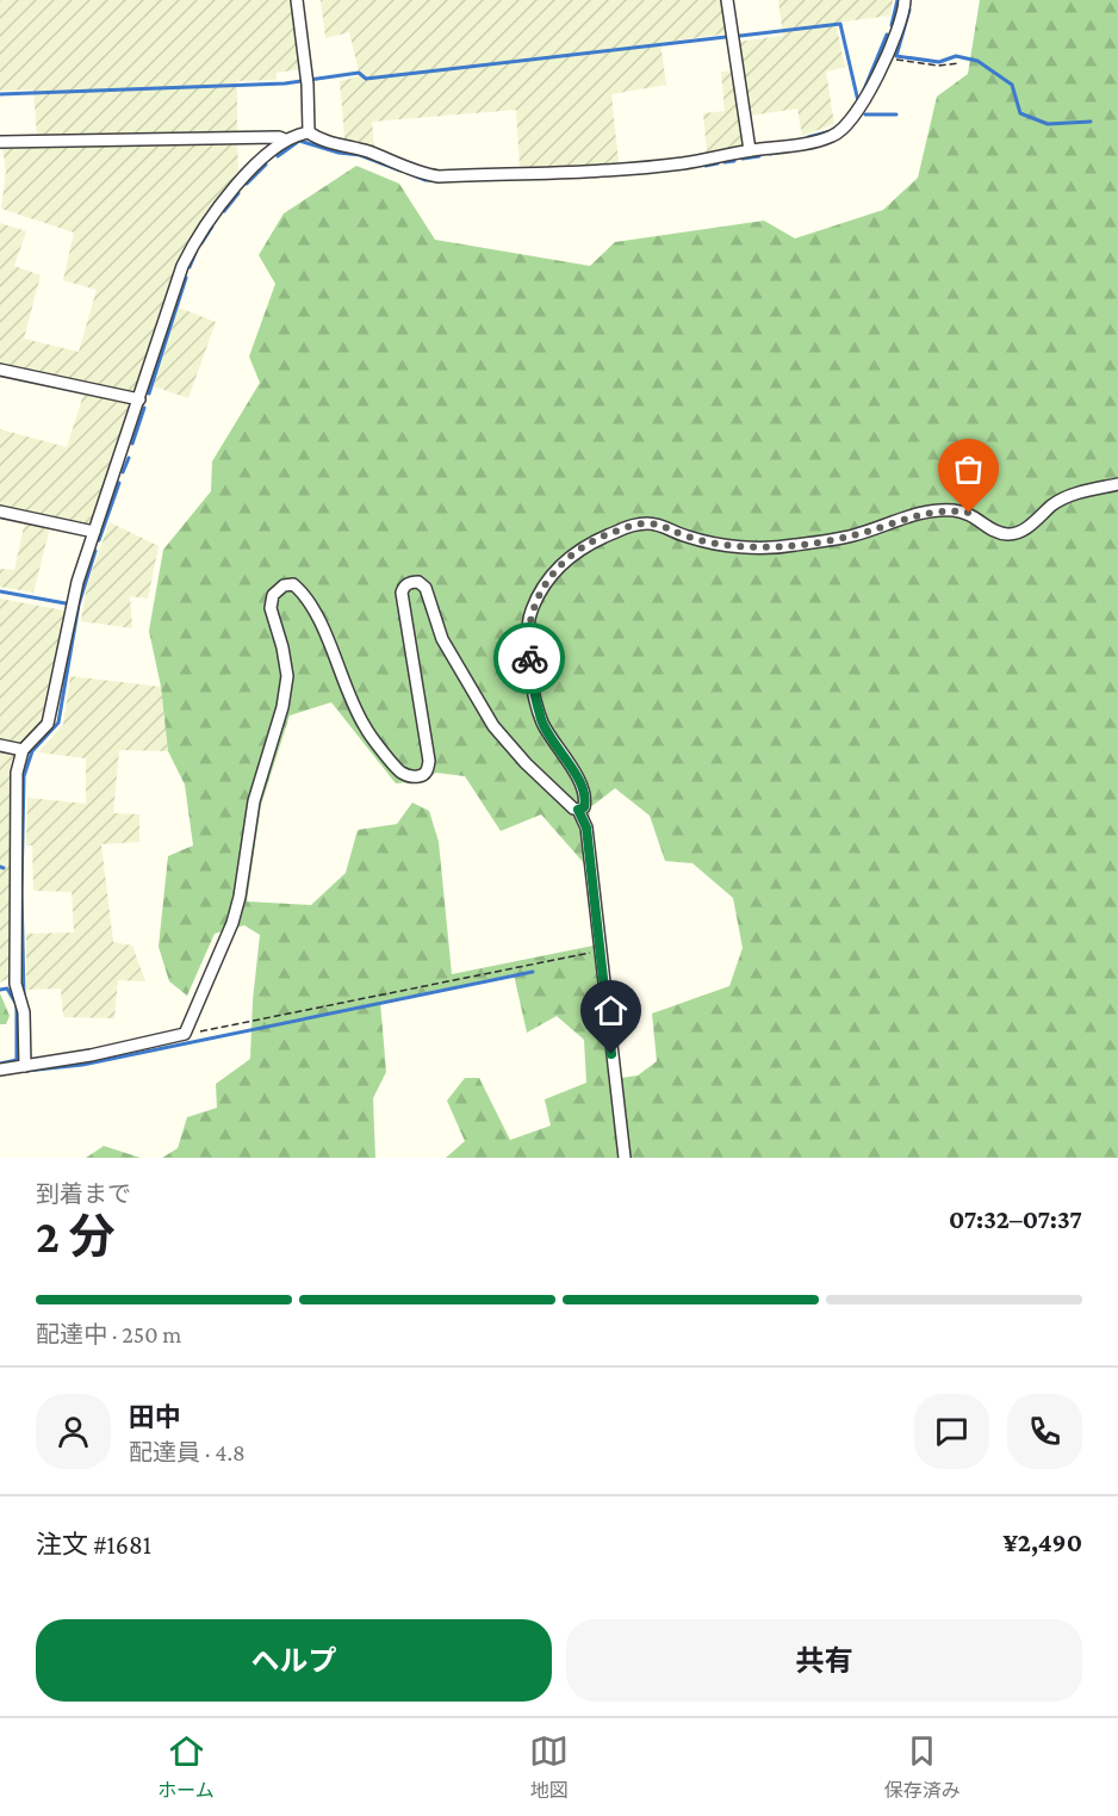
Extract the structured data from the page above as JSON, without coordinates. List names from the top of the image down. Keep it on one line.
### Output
{"page":{"heading":["2 分","到着まで","07:32–07:37"],"panel":["田中","配達員 · 4.8","注文 #1681","¥2,490"],"bar":"配達中 · 250 m","buttons":["ヘルプ","共有"],"tabs":["ホーム","地図","保存済み"]}}
